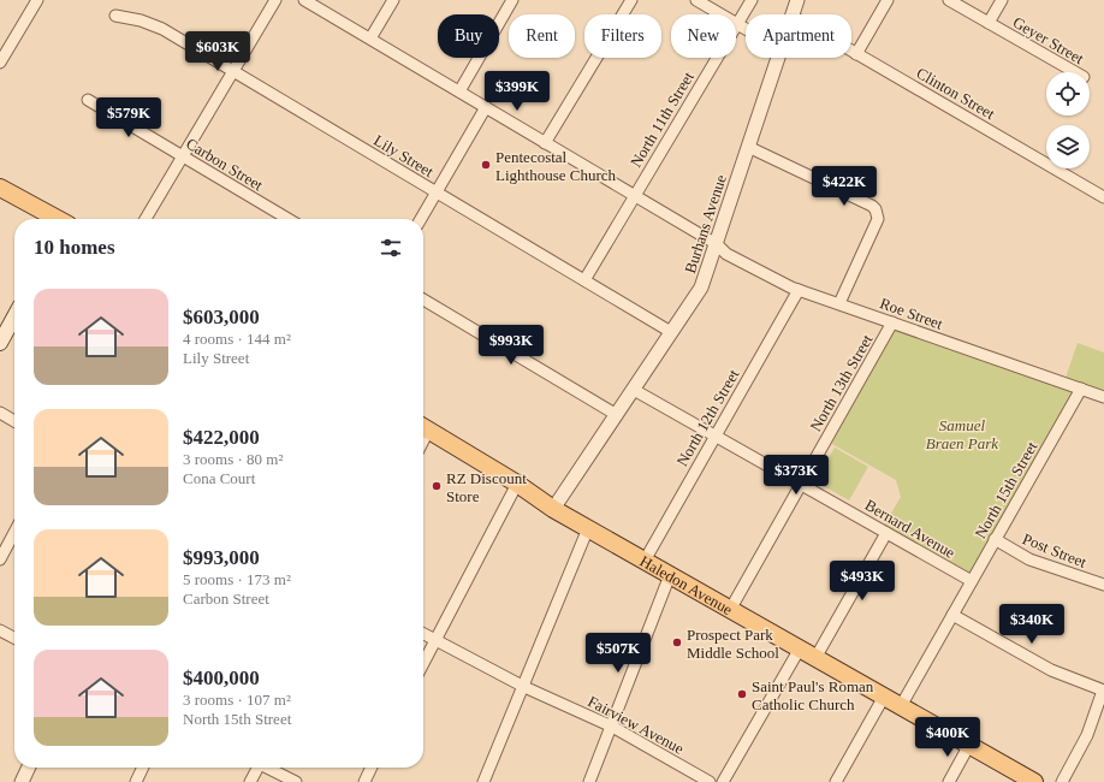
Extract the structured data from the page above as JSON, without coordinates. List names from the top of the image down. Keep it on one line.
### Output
{"streets":{"main road":["Haledon Avenue"],"street":["Geyer Street","Clinton Street","North 11th Street","Lily Street","Carbon Street","Burhans Avenue","Roe Street","North 13th Street","North 12th Street","North 15th Street","Bernard Avenue","Post Street","Fairview Avenue"]},"crossings":[["North 11th Street","Lily Street"],["North 11th Street","Roe Street"],["Lily Street","Burhans Avenue"],["Burhans Avenue","Roe Street"],["Burhans Avenue","Bernard Avenue"],["Burhans Avenue","Haledon Avenue"],["Roe Street","North 13th Street"],["Roe Street","North 12th Street"],["Roe Street","North 15th Street"],["North 13th Street","Bernard Avenue"],["North 13th Street","Haledon Avenue"],["North 12th Street","Bernard Avenue"],["North 12th Street","Haledon Avenue"],["North 15th Street","Bernard Avenue"],["North 15th Street","Post Street"],["North 15th Street","Haledon Avenue"]],"parks":["Samuel Braen Park"],"places":["Pentecostal Lighthouse Church","RZ Discount Store","Prospect Park Middle School","Saint Paul's Roman Catholic Church"],"page":{"chip":["Buy","Rent","Filters","New","Apartment"],"price":["$603K","$399K","$579K","$422K","$993K","$373K","$493K","$340K","$507K","$400K"],"heading":"10 homes","list":[{"name":"$603,000","note":"4 rooms · 144 m² · Lily Street"},{"name":"$422,000","note":"3 rooms · 80 m² · Cona Court"},{"name":"$993,000","note":"5 rooms · 173 m² · Carbon Street"},{"name":"$400,000","note":"3 rooms · 107 m² · North 15th Street"}]}}
